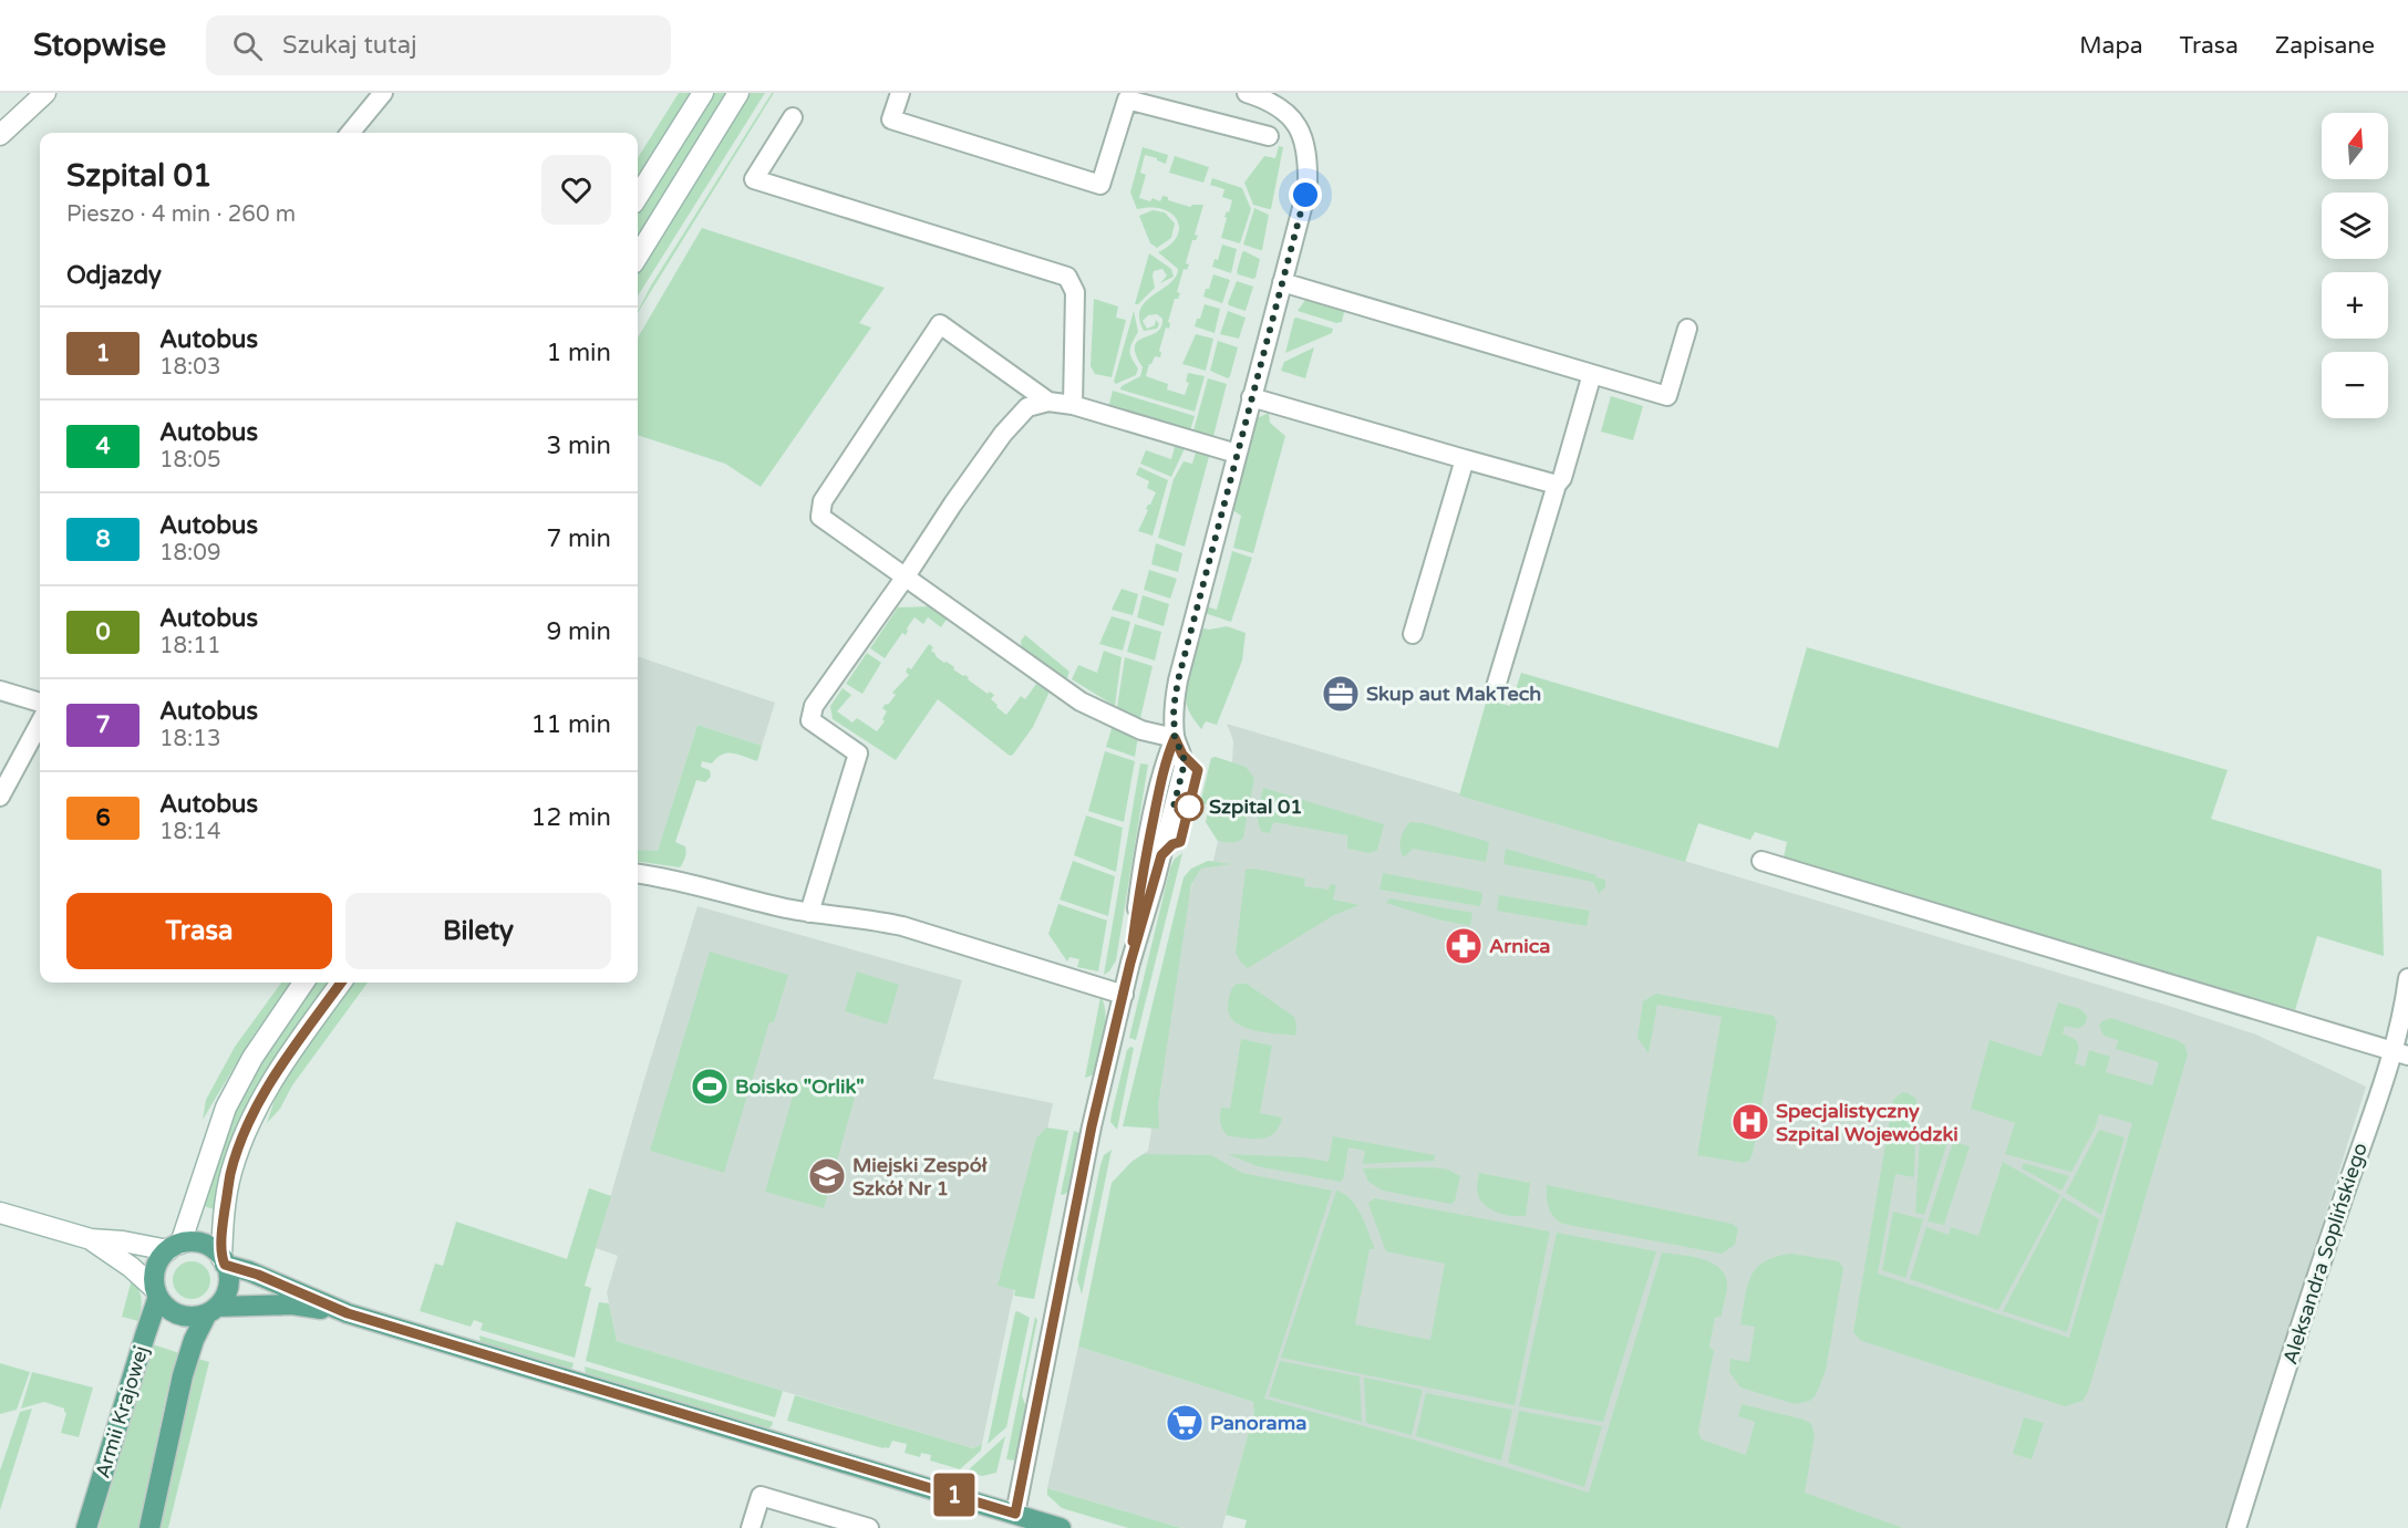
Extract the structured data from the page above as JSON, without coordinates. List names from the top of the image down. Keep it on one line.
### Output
{"streets":{"main road":["Armii Krajowej"],"street":["Aleksandra Soplińskiego"]},"places":{"office":["Skup aut MakTech"],"other":["Szpital 01"],"pharmacy":["Arnica"],"sports":["Boisko \"Orlik\""],"hospital":["Specjalistyczny Szpital Wojewódzki"],"school or university":["Miejski Zespół Szkół Nr 1"],"supermarket":["Panorama"]},"lines":["bus line 1"],"north":"top","page":{"header":"Stopwise","search":"Szukaj tutaj","nav":["Mapa","Trasa","Zapisane"],"on_map":"1","map_buttons":["+","−"],"heading":[["Szpital 01","Pieszo · 4 min · 260 m"],"Odjazdy"],"list":[{"mark":"1","name":"Autobus","note":"18:03","value":"1 min"},{"mark":"4","name":"Autobus","note":"18:05","value":"3 min"},{"mark":"8","name":"Autobus","note":"18:09","value":"7 min"},{"mark":"0","name":"Autobus","note":"18:11","value":"9 min"},{"mark":"7","name":"Autobus","note":"18:13","value":"11 min"},{"mark":"6","name":"Autobus","note":"18:14","value":"12 min"}],"buttons":["Trasa","Bilety"]}}
